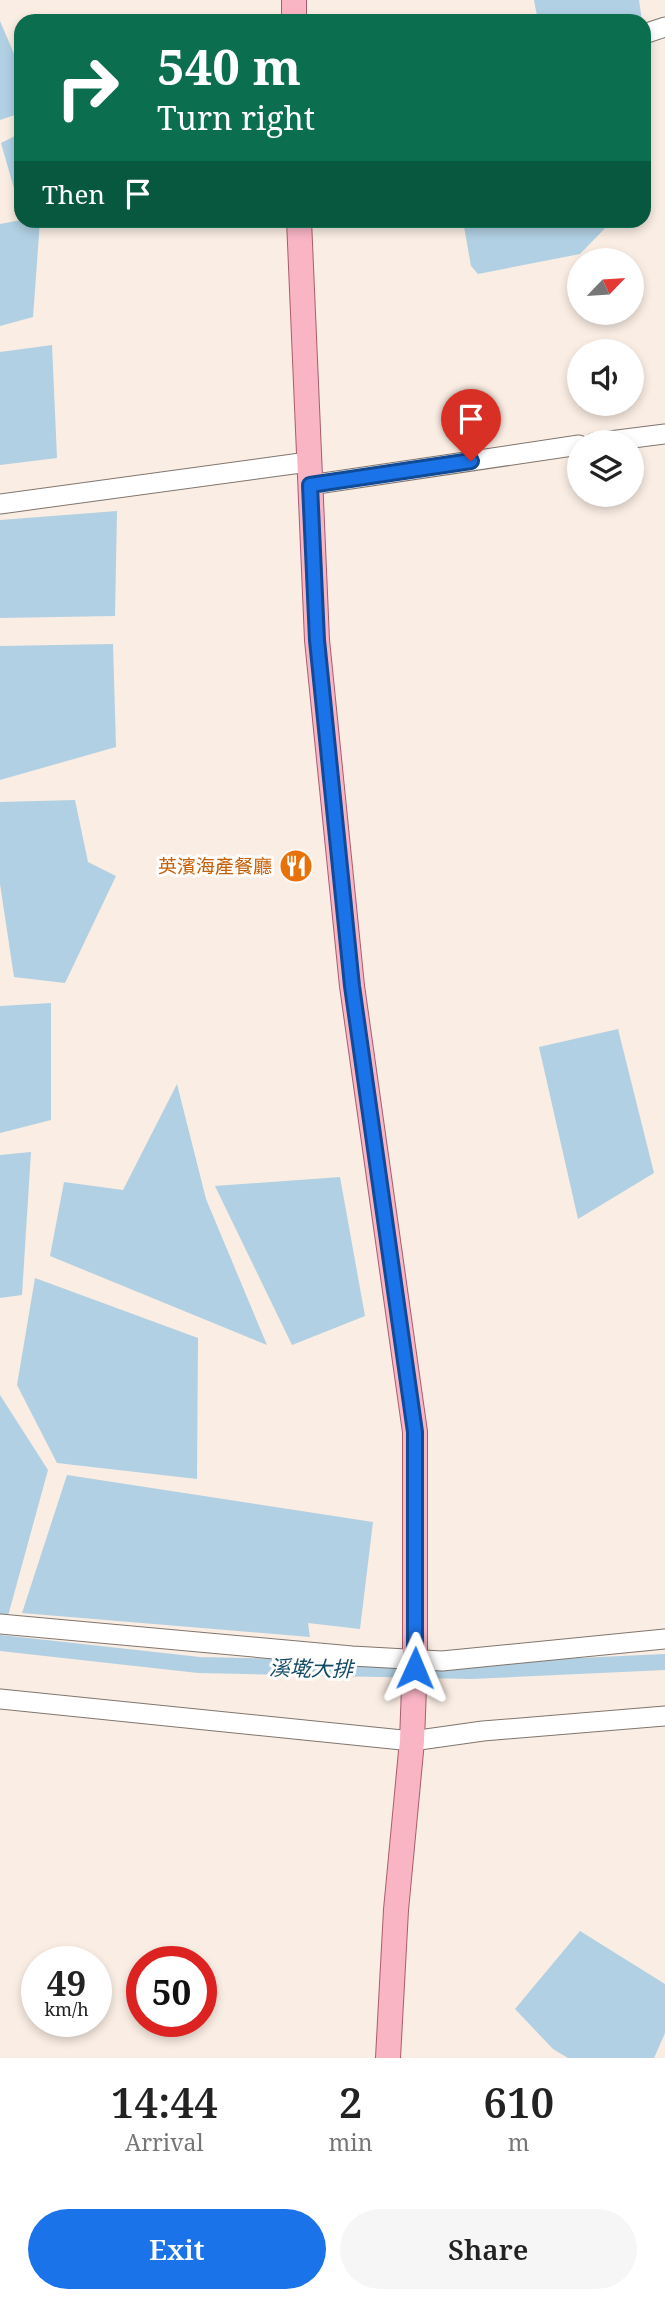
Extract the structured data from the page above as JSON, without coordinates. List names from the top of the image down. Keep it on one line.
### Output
{"water":["溪墘大排"],"places":{"restaurant":["英濱海產餐廳"]},"north":"top right","page":{"turn":["540 m","Turn right"],"then":"Then","speed":"49 km/h","limit":"50","eta":["14:44","Arrival","2","min","610","m"],"buttons":["Exit","Share"]}}
